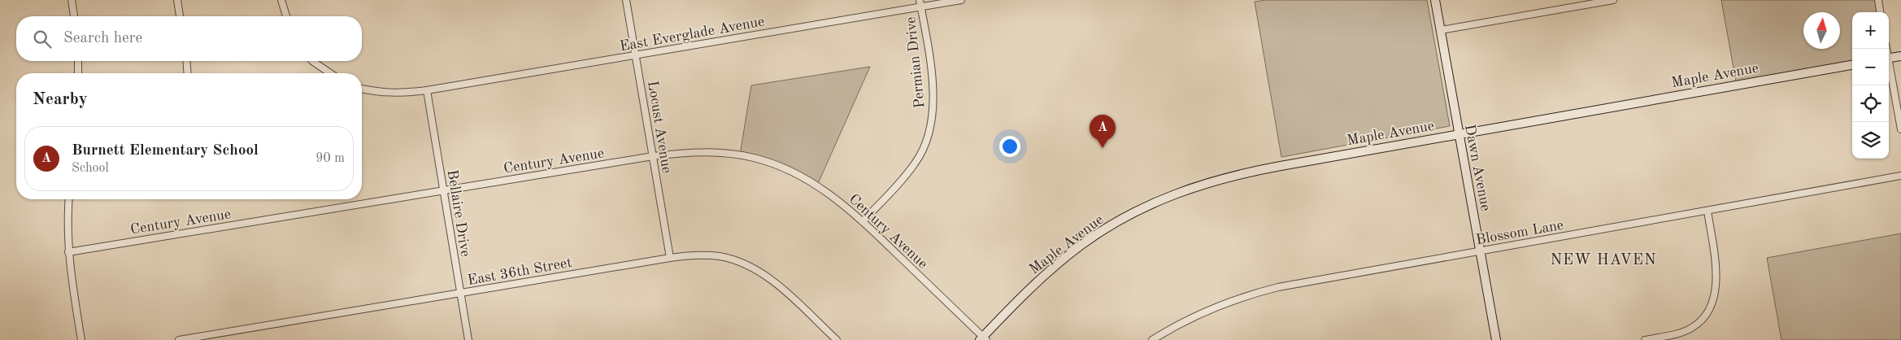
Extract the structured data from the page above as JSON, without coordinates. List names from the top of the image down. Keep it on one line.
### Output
{"streets":{"street":["East Everglade Avenue","Permian Drive","Maple Avenue","Locust Avenue","Century Avenue","Dawn Avenue","Bellaire Drive","Blossom Lane","East 36th Street"]},"crossings":[["East Everglade Avenue","Permian Drive"],["East Everglade Avenue","Locust Avenue"],["East Everglade Avenue","Bellaire Drive"],["Permian Drive","Century Avenue"],["Maple Avenue","Century Avenue"],["Maple Avenue","Dawn Avenue"],["Locust Avenue","Century Avenue"],["Locust Avenue","East 36th Street"],["Century Avenue","Bellaire Drive"],["Dawn Avenue","Blossom Lane"],["Bellaire Drive","East 36th Street"]],"districts":["NEW HAVEN"],"north":"top","page":{"map_buttons":["+","−"],"search":"Search here","heading":"Nearby","pins":"A","list":[{"mark":"A","name":"Burnett Elementary School","note":"School","value":"90 m"}]}}
